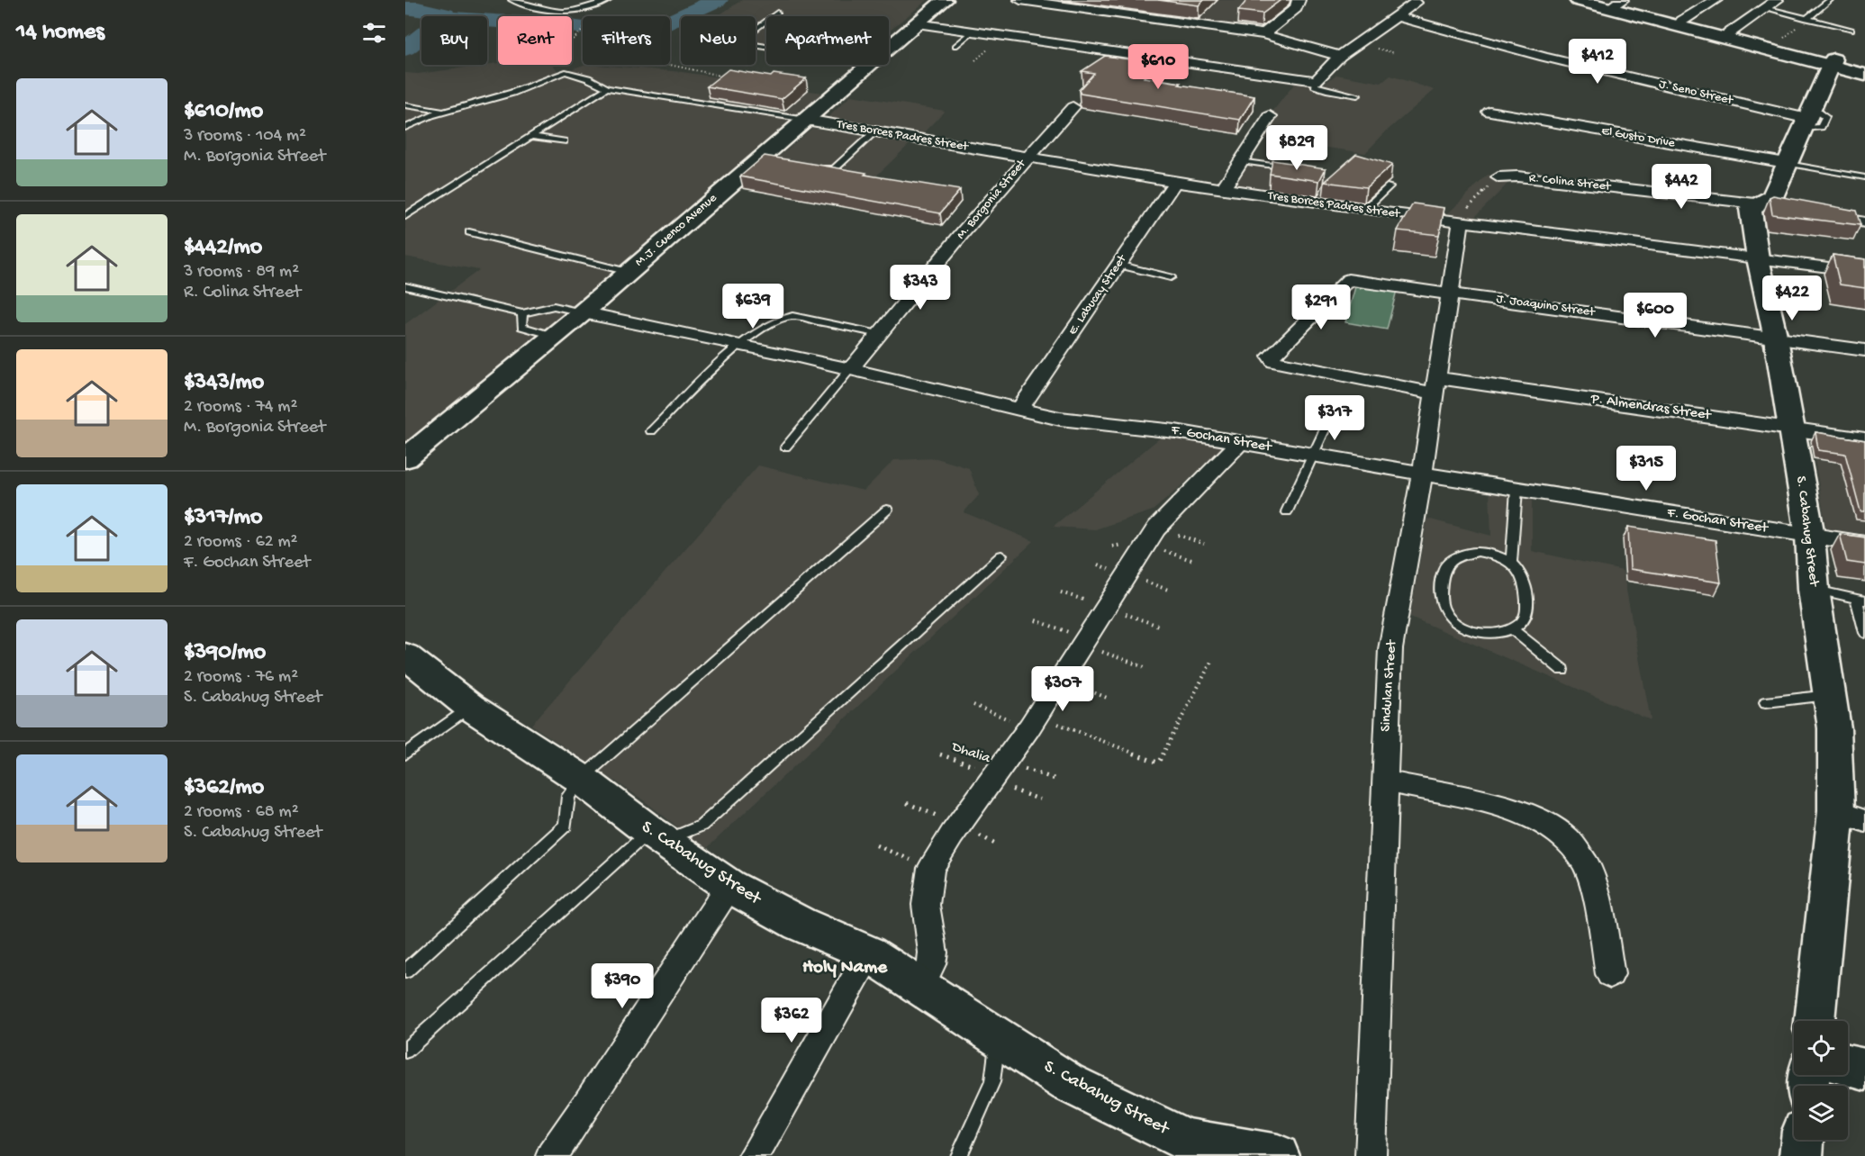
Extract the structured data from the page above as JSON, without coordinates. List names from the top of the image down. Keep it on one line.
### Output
{"streets":{"street":["J. Seno Street","Tres Borces Padres Street","El Gusto Drive","R. Colina Street","M. Borgonia Street","M.J. Cuenco Avenue","E. Labucay Street","J. Joaquino Street","P. Almendras Street","F. Gochan Street","S. Cabahug Street","Sindulan Street"],"path":["Dhalia"]},"crossings":[["J. Seno Street","S. Cabahug Street"],["Tres Borces Padres Street","M. Borgonia Street"],["Tres Borces Padres Street","M.J. Cuenco Avenue"],["Tres Borces Padres Street","E. Labucay Street"],["Tres Borces Padres Street","S. Cabahug Street"],["Tres Borces Padres Street","Sindulan Street"],["El Gusto Drive","S. Cabahug Street"],["R. Colina Street","S. Cabahug Street"],["M. Borgonia Street","F. Gochan Street"],["M.J. Cuenco Avenue","F. Gochan Street"],["E. Labucay Street","F. Gochan Street"],["J. Joaquino Street","P. Almendras Street"],["J. Joaquino Street","S. Cabahug Street"],["J. Joaquino Street","Sindulan Street"],["P. Almendras Street","S. Cabahug Street"],["P. Almendras Street","Sindulan Street"],["F. Gochan Street","S. Cabahug Street"],["F. Gochan Street","Sindulan Street"]],"districts":["Holy Name"],"page":{"heading":"14 homes","chip":["Buy","Rent","Filters","New","Apartment"],"price":["$412","$610","$829","$442","$343","$422","$639","$291","$600","$317","$315","$307","$390","$362"],"list":[{"name":"$610/mo","note":"3 rooms · 104 m² · M. Borgonia Street"},{"name":"$442/mo","note":"3 rooms · 89 m² · R. Colina Street"},{"name":"$343/mo","note":"2 rooms · 74 m² · M. Borgonia Street"},{"name":"$317/mo","note":"2 rooms · 62 m² · F. Gochan Street"},{"name":"$390/mo","note":"2 rooms · 76 m² · S. Cabahug Street"},{"name":"$362/mo","note":"2 rooms · 68 m² · S. Cabahug Street"}]}}
